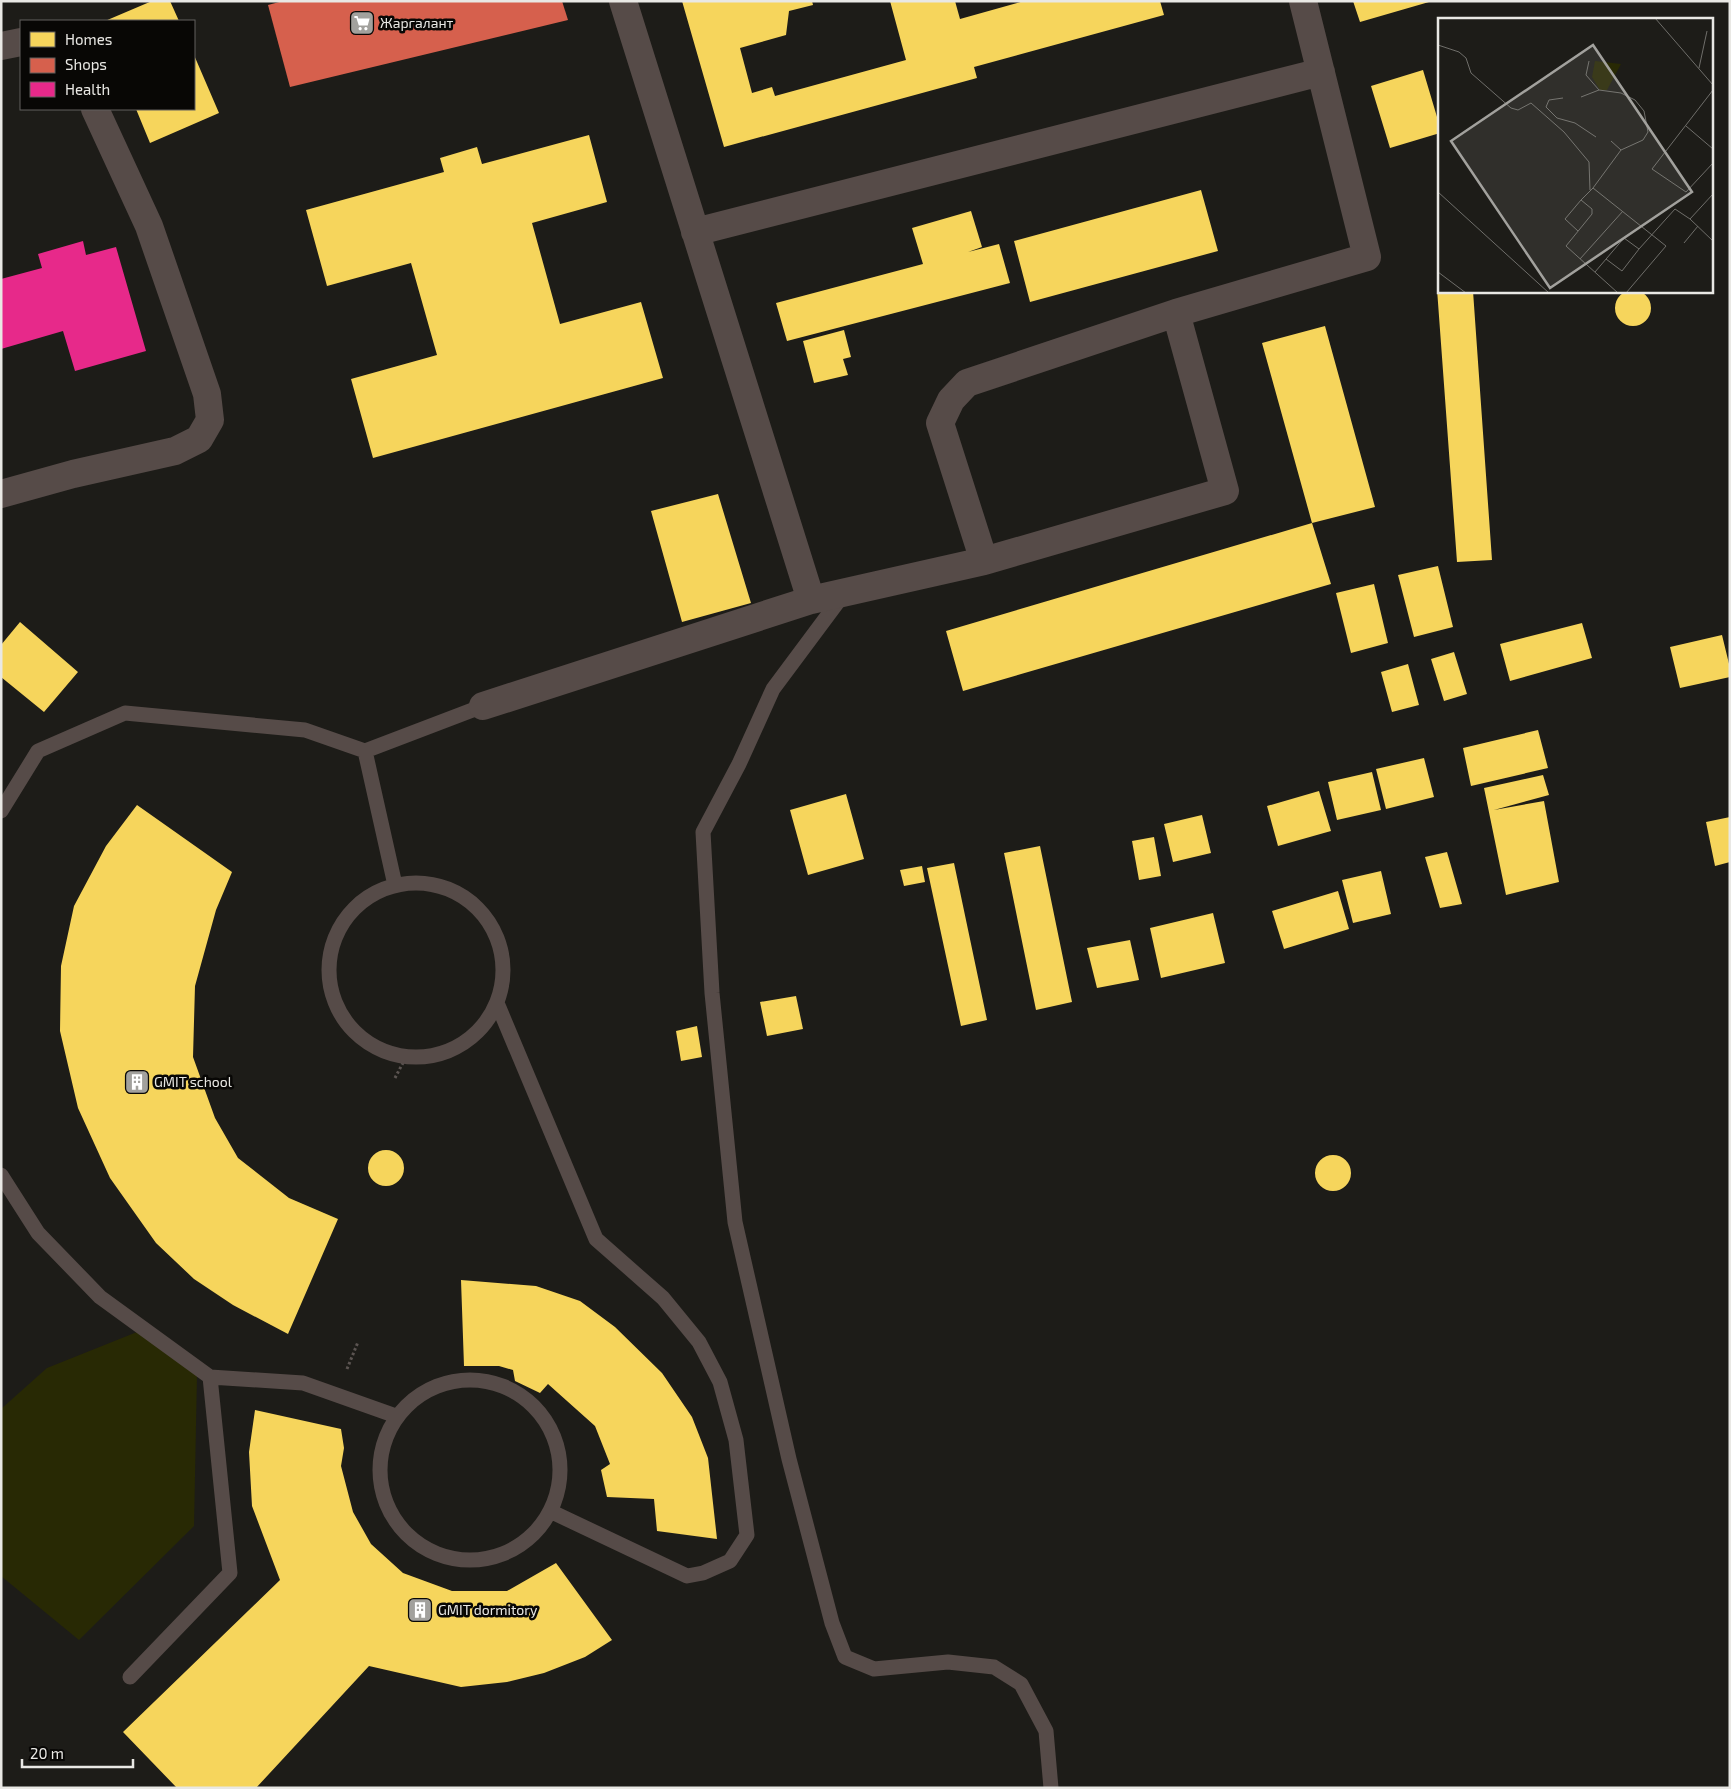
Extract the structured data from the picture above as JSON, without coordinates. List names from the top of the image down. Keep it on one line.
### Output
{"places":{"supermarket":["Жаргалант"],"building":["GMIT school","GMIT dormitory"]},"legend":["Homes","Shops","Health"],"scale_bar":"20 m"}
